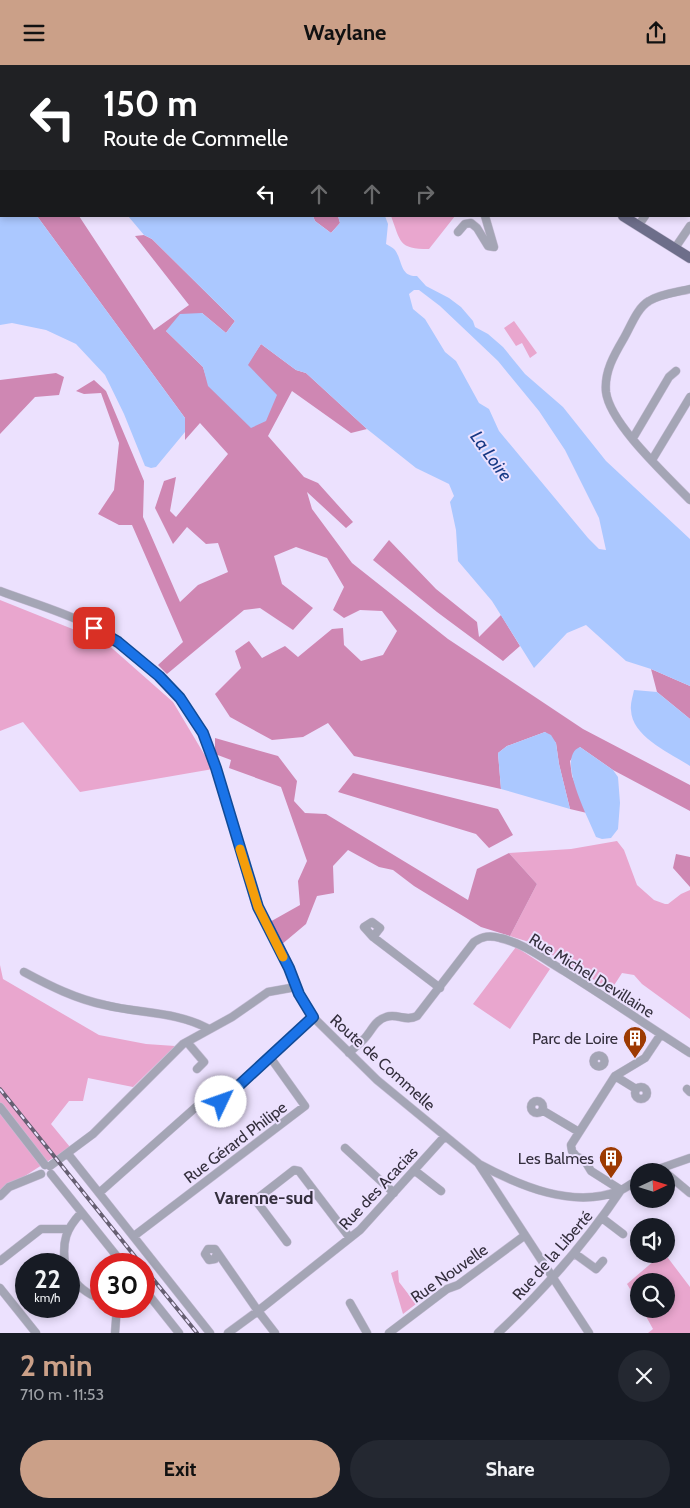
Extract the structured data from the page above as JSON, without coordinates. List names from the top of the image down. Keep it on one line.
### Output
{"streets":{"street":["Rue Michel Devillaine","Route de Commelle","Rue Gérard Philipe","Rue des Acacias","Rue de la Liberté","Rue Nouvelle"]},"crossings":[["Rue Michel Devillaine","Route de Commelle"],["Route de Commelle","Rue des Acacias"],["Route de Commelle","Rue de la Liberté"],["Route de Commelle","Rue Nouvelle"]],"districts":["Varenne-sud"],"water":["La Loire"],"places":{"building":["Parc de Loire","Les Balmes"]},"north":"right","page":{"header":"Waylane","turn":["150 m","Route de Commelle"],"speed":"22 km/h","limit":"30","heading":["2 min","710 m · 11:53"],"buttons":["Exit","Share"]}}
